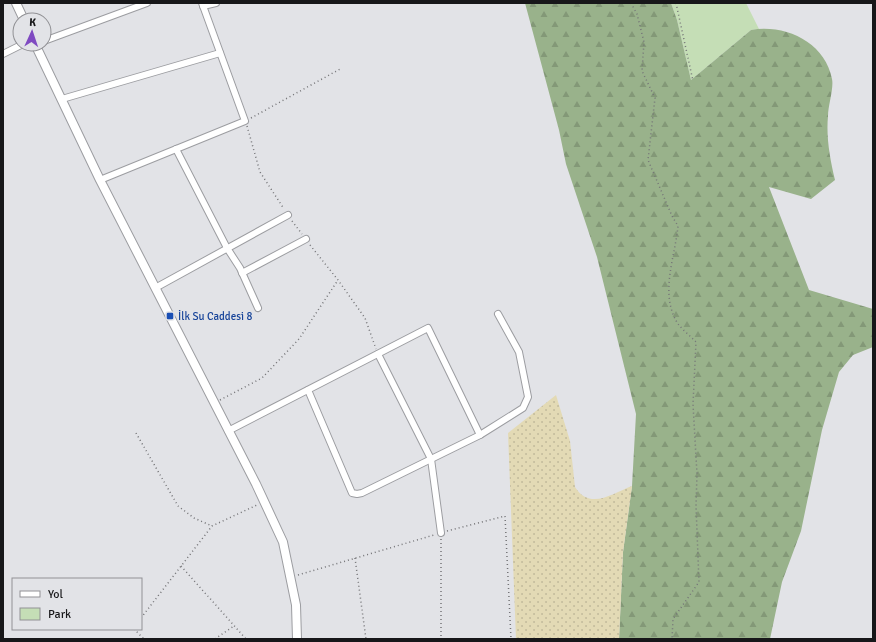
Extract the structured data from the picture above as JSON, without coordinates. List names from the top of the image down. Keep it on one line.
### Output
{"places":{"transit":["İlk Su Caddesi 8"]},"legend":["Yol","Park"],"north":"top"}
